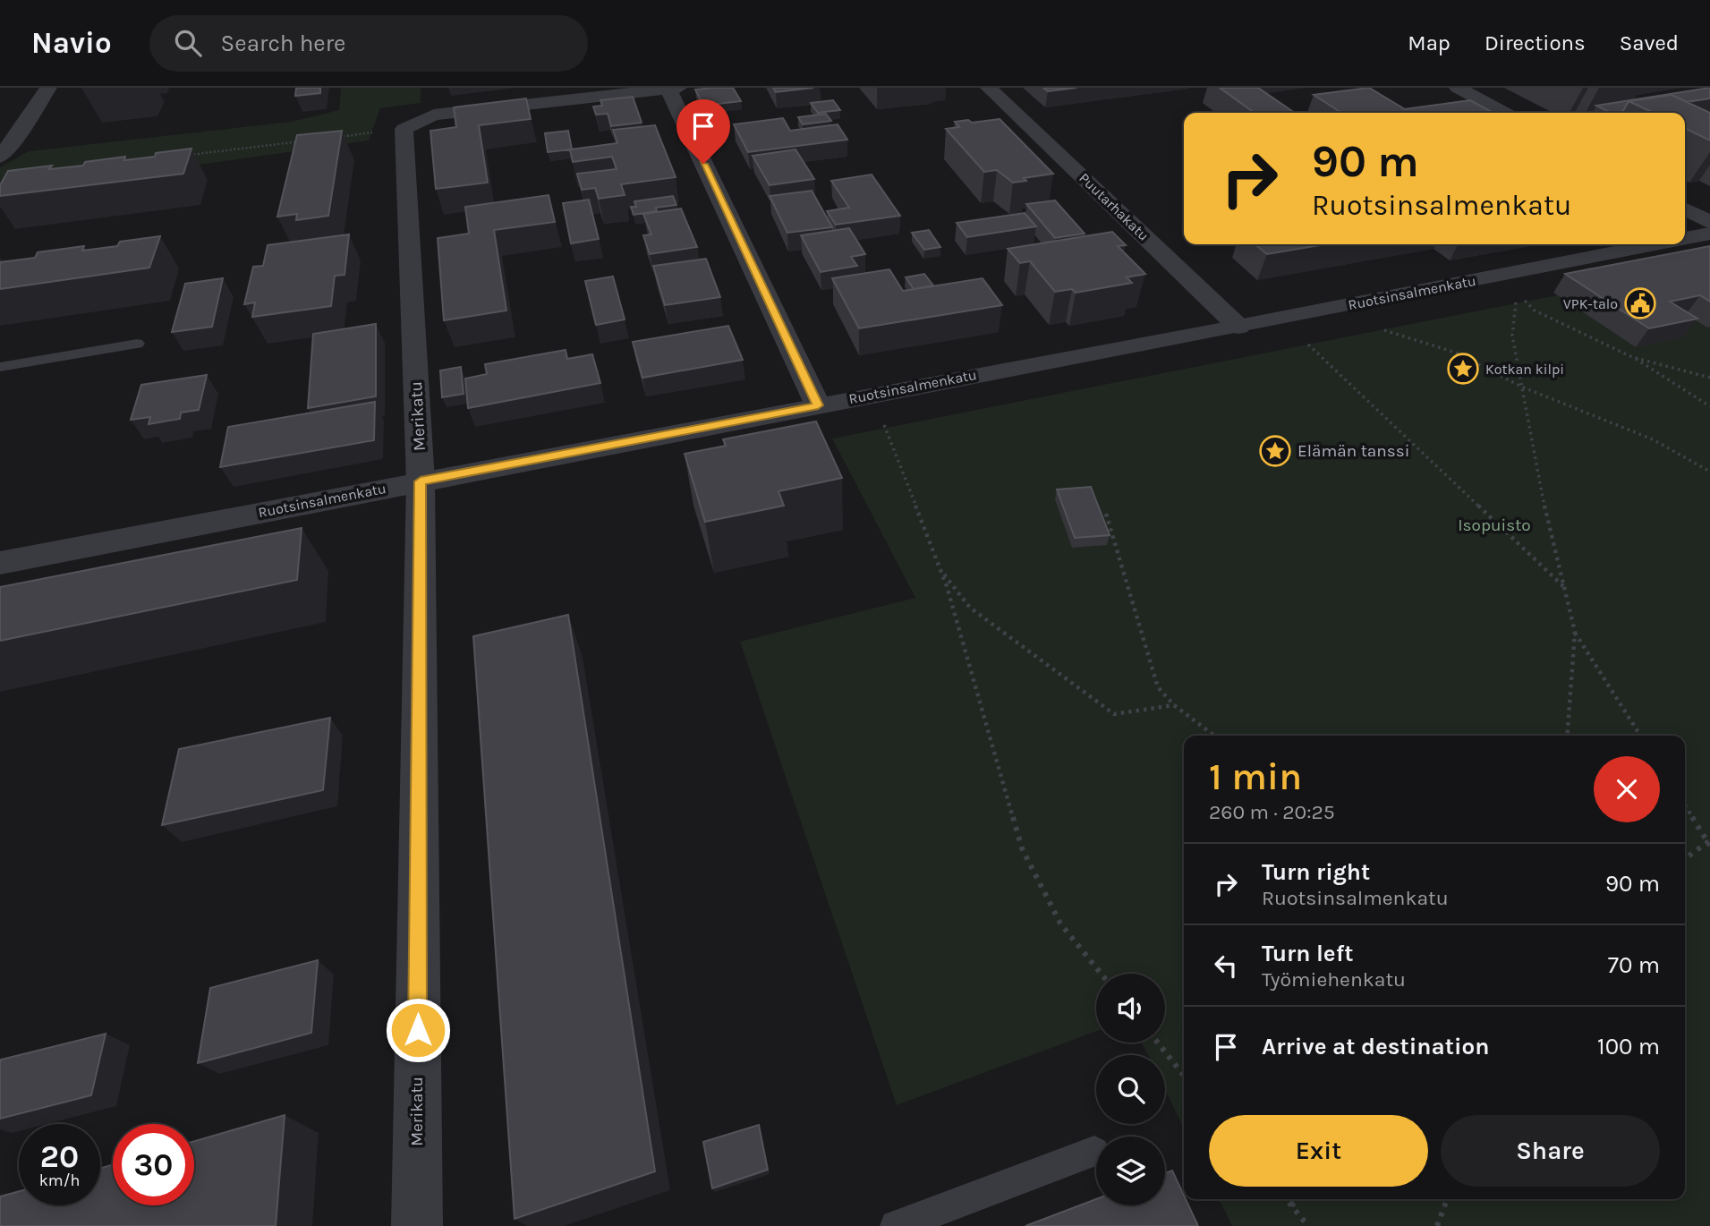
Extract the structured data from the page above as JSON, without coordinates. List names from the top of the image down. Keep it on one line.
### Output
{"streets":{"street":["Puutarhakatu","Ruotsinsalmenkatu","Merikatu"]},"crossings":[["Puutarhakatu","Ruotsinsalmenkatu"],["Ruotsinsalmenkatu","Merikatu"]],"parks":["Isopuisto"],"places":{"public building":["VPK-talo"],"place":["Kotkan kilpi","Elämän tanssi"]},"page":{"header":"Navio","search":"Search here","nav":["Map","Directions","Saved"],"turn":["90 m","Ruotsinsalmenkatu"],"heading":["1 min","260 m · 20:25"],"list":[{"name":"Turn right","note":"Ruotsinsalmenkatu","value":"90 m"},{"name":"Turn left","note":"Työmiehenkatu","value":"70 m"},{"name":"Arrive at destination","value":"100 m"}],"buttons":["Exit","Share"],"speed":"20 km/h","limit":"30"}}
